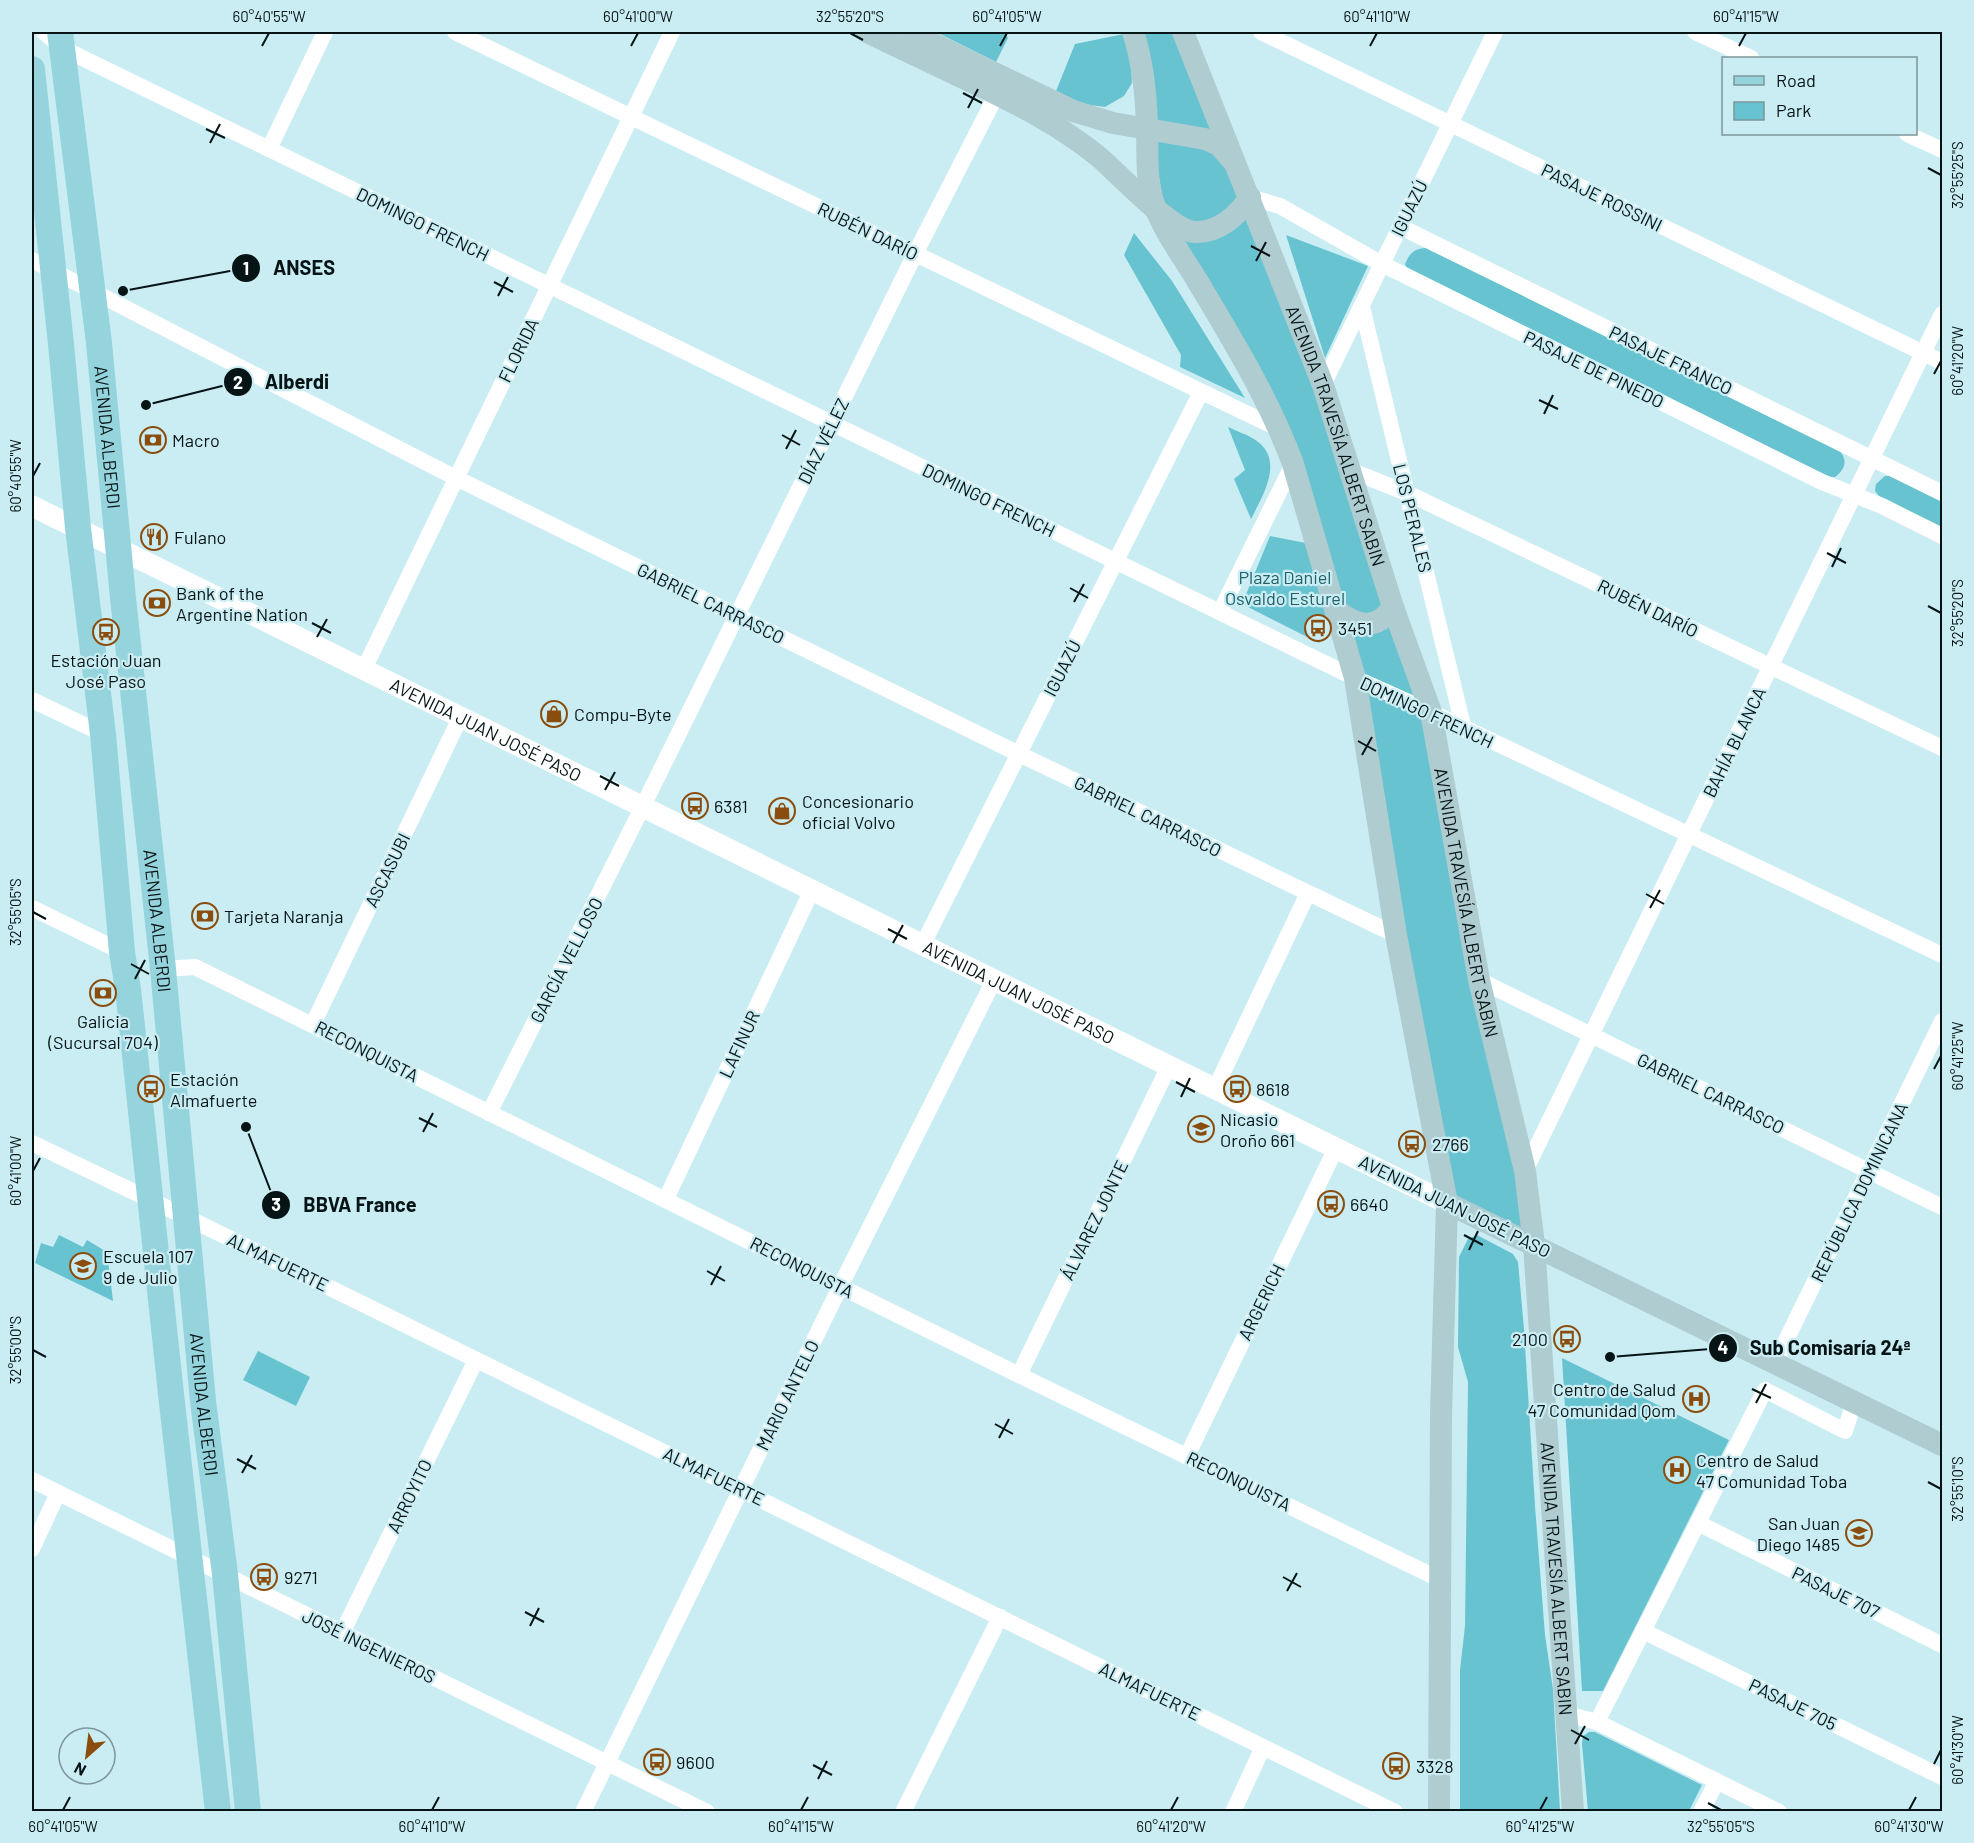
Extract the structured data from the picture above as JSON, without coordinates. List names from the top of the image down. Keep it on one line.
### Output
{"streets":{"main road":["AVENIDA TRAVESÍA ALBERT SABIN","AVENIDA ALBERDI","AVENIDA JUAN JOSÉ PASO"],"street":["PASAJE ROSSINI","IGUAZÚ","DOMINGO FRENCH","RUBÉN DARÍO","FLORIDA","PASAJE FRANCO","PASAJE DE PINEDO","DÍAZ VÉLEZ","LOS PERALES","GABRIEL CARRASCO","BAHÍA BLANCA","ASCASUBI","GARCÍA VELLOSO","LAFINUR","RECONQUISTA","REPÚBLICA DOMINICANA","ÁLVAREZ JONTE","ALMAFUERTE","ARGERICH","MARIO ANTELO","ARROYITO","PASAJE 707","JOSÉ INGENIEROS","PASAJE 705"]},"crossings":[["PASAJE ROSSINI","IGUAZÚ"],["PASAJE ROSSINI","BAHÍA BLANCA"],["IGUAZÚ","DOMINGO FRENCH"],["IGUAZÚ","RUBÉN DARÍO"],["IGUAZÚ","PASAJE FRANCO"],["IGUAZÚ","PASAJE DE PINEDO"],["IGUAZÚ","AVENIDA TRAVESÍA ALBERT SABIN"],["IGUAZÚ","LOS PERALES"],["IGUAZÚ","GABRIEL CARRASCO"],["IGUAZÚ","AVENIDA JUAN JOSÉ PASO"],["DOMINGO FRENCH","FLORIDA"],["DOMINGO FRENCH","AVENIDA TRAVESÍA ALBERT SABIN"],["DOMINGO FRENCH","AVENIDA ALBERDI"],["DOMINGO FRENCH","DÍAZ VÉLEZ"],["DOMINGO FRENCH","LOS PERALES"],["DOMINGO FRENCH","BAHÍA BLANCA"],["RUBÉN DARÍO","FLORIDA"],["RUBÉN DARÍO","AVENIDA TRAVESÍA ALBERT SABIN"],["RUBÉN DARÍO","DÍAZ VÉLEZ"],["RUBÉN DARÍO","LOS PERALES"],["RUBÉN DARÍO","BAHÍA BLANCA"],["FLORIDA","GABRIEL CARRASCO"],["FLORIDA","AVENIDA JUAN JOSÉ PASO"],["PASAJE FRANCO","BAHÍA BLANCA"],["PASAJE DE PINEDO","AVENIDA TRAVESÍA ALBERT SABIN"],["PASAJE DE PINEDO","BAHÍA BLANCA"],["AVENIDA TRAVESÍA ALBERT SABIN","GABRIEL CARRASCO"],["AVENIDA TRAVESÍA ALBERT SABIN","AVENIDA JUAN JOSÉ PASO"],["AVENIDA TRAVESÍA ALBERT SABIN","BAHÍA BLANCA"],["AVENIDA ALBERDI","GABRIEL CARRASCO"],["AVENIDA ALBERDI","AVENIDA JUAN JOSÉ PASO"],["AVENIDA ALBERDI","RECONQUISTA"],["AVENIDA ALBERDI","ALMAFUERTE"],["AVENIDA ALBERDI","JOSÉ INGENIEROS"],["DÍAZ VÉLEZ","GABRIEL CARRASCO"],["DÍAZ VÉLEZ","AVENIDA JUAN JOSÉ PASO"],["DÍAZ VÉLEZ","GARCÍA VELLOSO"],["GABRIEL CARRASCO","BAHÍA BLANCA"],["GABRIEL CARRASCO","REPÚBLICA DOMINICANA"],["AVENIDA JUAN JOSÉ PASO","ASCASUBI"],["AVENIDA JUAN JOSÉ PASO","GARCÍA VELLOSO"],["AVENIDA JUAN JOSÉ PASO","LAFINUR"],["AVENIDA JUAN JOSÉ PASO","REPÚBLICA DOMINICANA"],["AVENIDA JUAN JOSÉ PASO","ÁLVAREZ JONTE"],["AVENIDA JUAN JOSÉ PASO","ARGERICH"],["AVENIDA JUAN JOSÉ PASO","MARIO ANTELO"],["ASCASUBI","RECONQUISTA"],["GARCÍA VELLOSO","RECONQUISTA"],["LAFINUR","RECONQUISTA"],["RECONQUISTA","ÁLVAREZ JONTE"],["RECONQUISTA","ARGERICH"],["RECONQUISTA","MARIO ANTELO"],["ALMAFUERTE","MARIO ANTELO"],["ALMAFUERTE","ARROYITO"],["MARIO ANTELO","JOSÉ INGENIEROS"],["ARROYITO","JOSÉ INGENIEROS"]],"parks":["Plaza Daniel Osvaldo Esturel"],"places":{"other":["ANSES","Alberdi","BBVA France","Sub Comisaría 24ª"],"bank":["Macro","Bank of the Argentine Nation","Tarjeta Naranja","Galicia (Sucursal 704)"],"restaurant":["Fulano"],"bus stop":["3451","Estación Juan José Paso","6381","Estación Almafuerte","8618","2766","6640","2100","9271","9600","3328"],"shop":["Compu-Byte","Concesionario oficial Volvo"],"school or university":["Nicasio Oroño 661","Escuela 107 9 de Julio","San Juan Diego 1485"],"hospital":["Centro de Salud 47 Comunidad Qom","Centro de Salud 47 Comunidad Toba"]},"legend":["Road","Park"],"north":"bottom left","coordinates":["60°40'55\"W","60°41'00\"W","32°55'20\"S","60°41'05\"W","60°41'10\"W","60°41'15\"W","32°55'25\"S","60°41'20\"W","32°55'05\"S","60°41'25\"W","32°55'00\"S","32°55'10\"S","60°41'30\"W"]}
